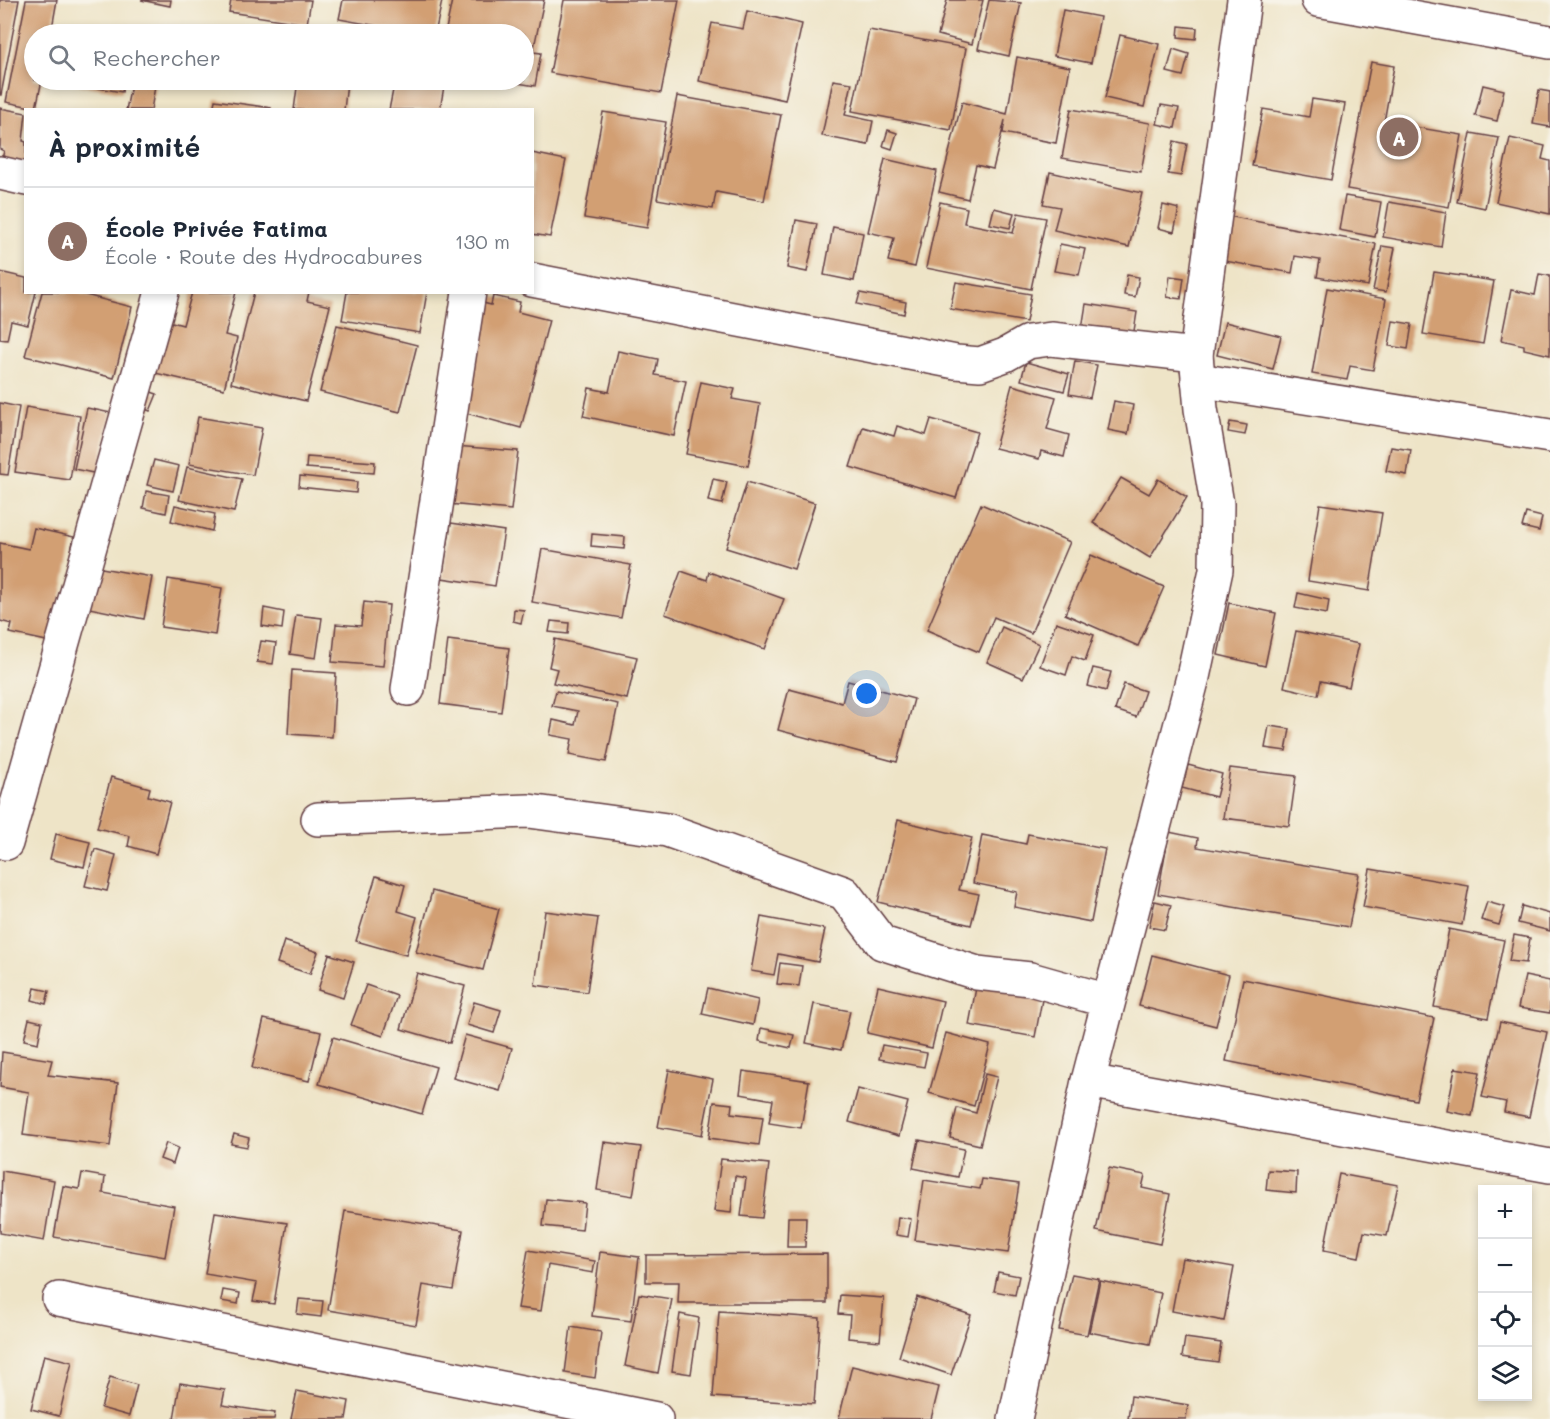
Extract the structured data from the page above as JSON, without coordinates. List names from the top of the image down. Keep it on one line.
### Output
{"page":{"search":"Rechercher","heading":"À proximité","pins":"A","list":[{"mark":"A","name":"École Privée Fatima","note":"École · Route des Hydrocabures","value":"130 m"}],"map_buttons":["+","−"]}}
